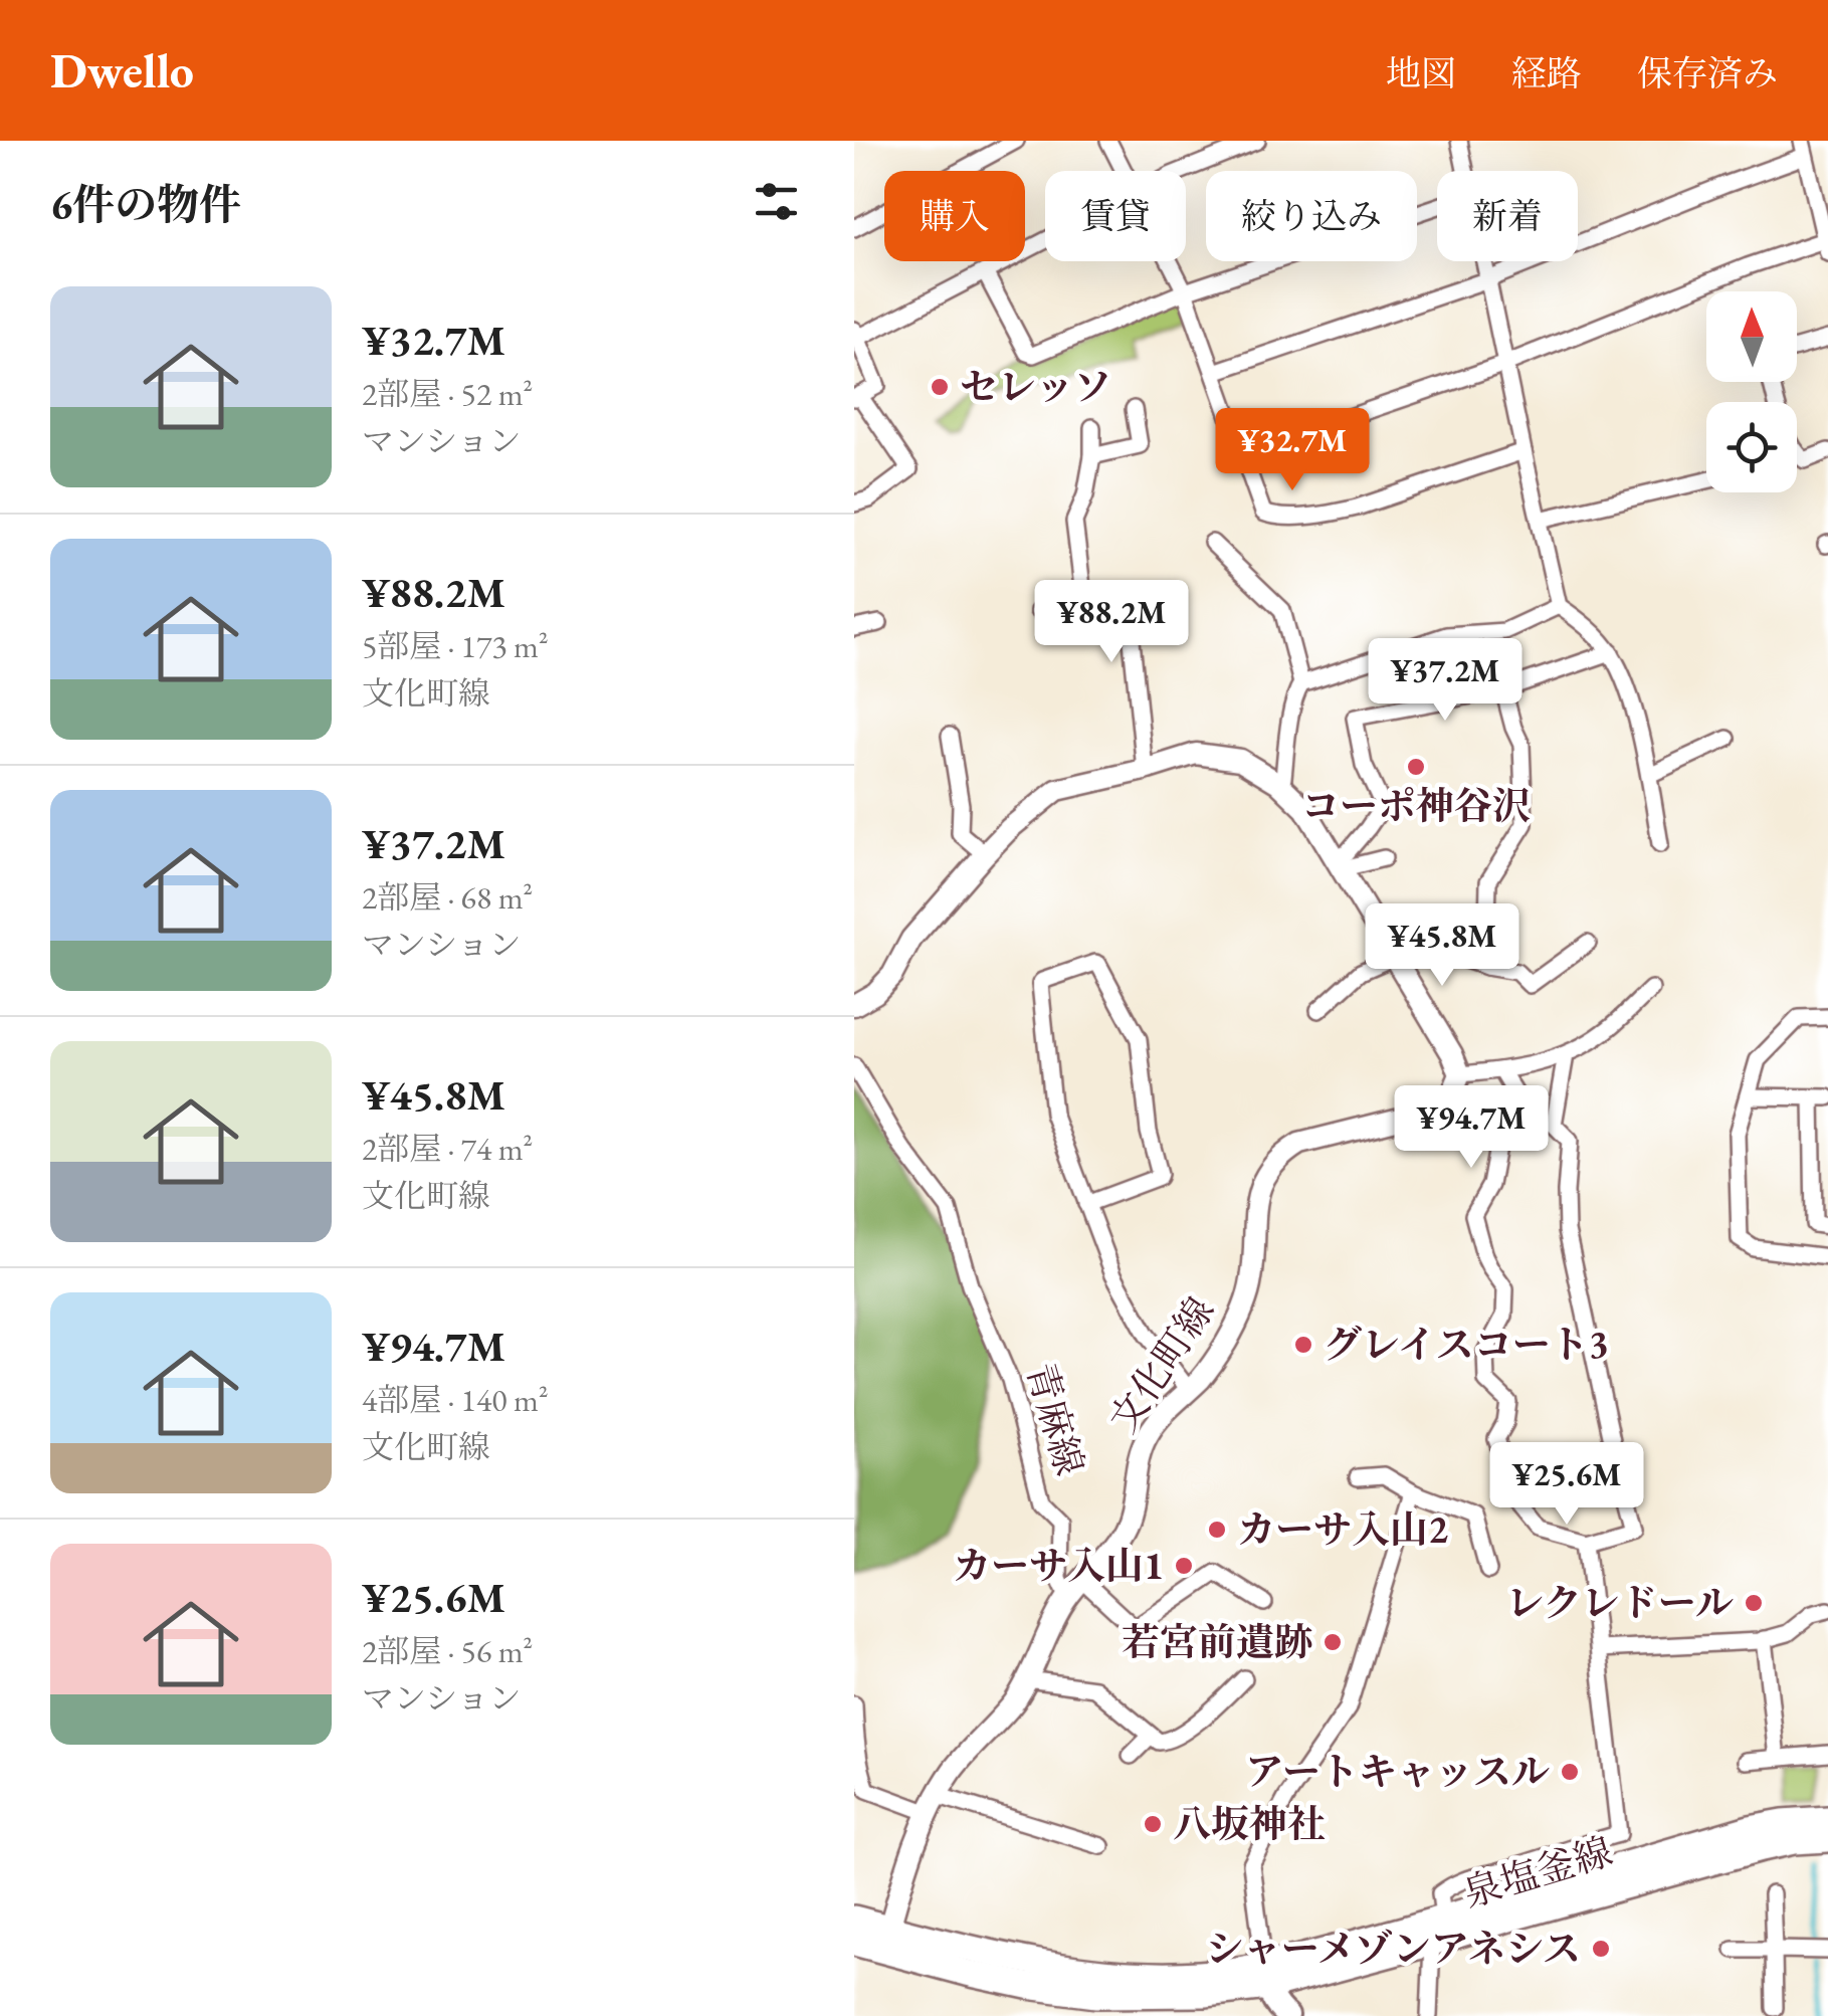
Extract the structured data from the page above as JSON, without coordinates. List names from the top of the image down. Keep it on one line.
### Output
{"streets":{"main road":["泉塩釜線"],"street":["文化町線","青麻線"]},"crossings":[["文化町線","青麻線"]],"places":["セレッソ","コーポ神谷沢","グレイスコート3","カーサ入山2","カーサ入山1","レクレドール","若宮前遺跡","アートキャッスル","八坂神社","シャーメゾンアネシス"],"north":"top","page":{"header":"Dwello","nav":["地図","経路","保存済み"],"heading":"6件の物件","chip":["購入","賃貸","絞り込み","新着"],"list":[{"name":"¥32.7M","note":"2部屋 · 52 m² · マンション"},{"name":"¥88.2M","note":"5部屋 · 173 m² · 文化町線"},{"name":"¥37.2M","note":"2部屋 · 68 m² · マンション"},{"name":"¥45.8M","note":"2部屋 · 74 m² · 文化町線"},{"name":"¥94.7M","note":"4部屋 · 140 m² · 文化町線"},{"name":"¥25.6M","note":"2部屋 · 56 m² · マンション"}],"price":["¥32.7M","¥88.2M","¥37.2M","¥45.8M","¥94.7M","¥25.6M"]}}
